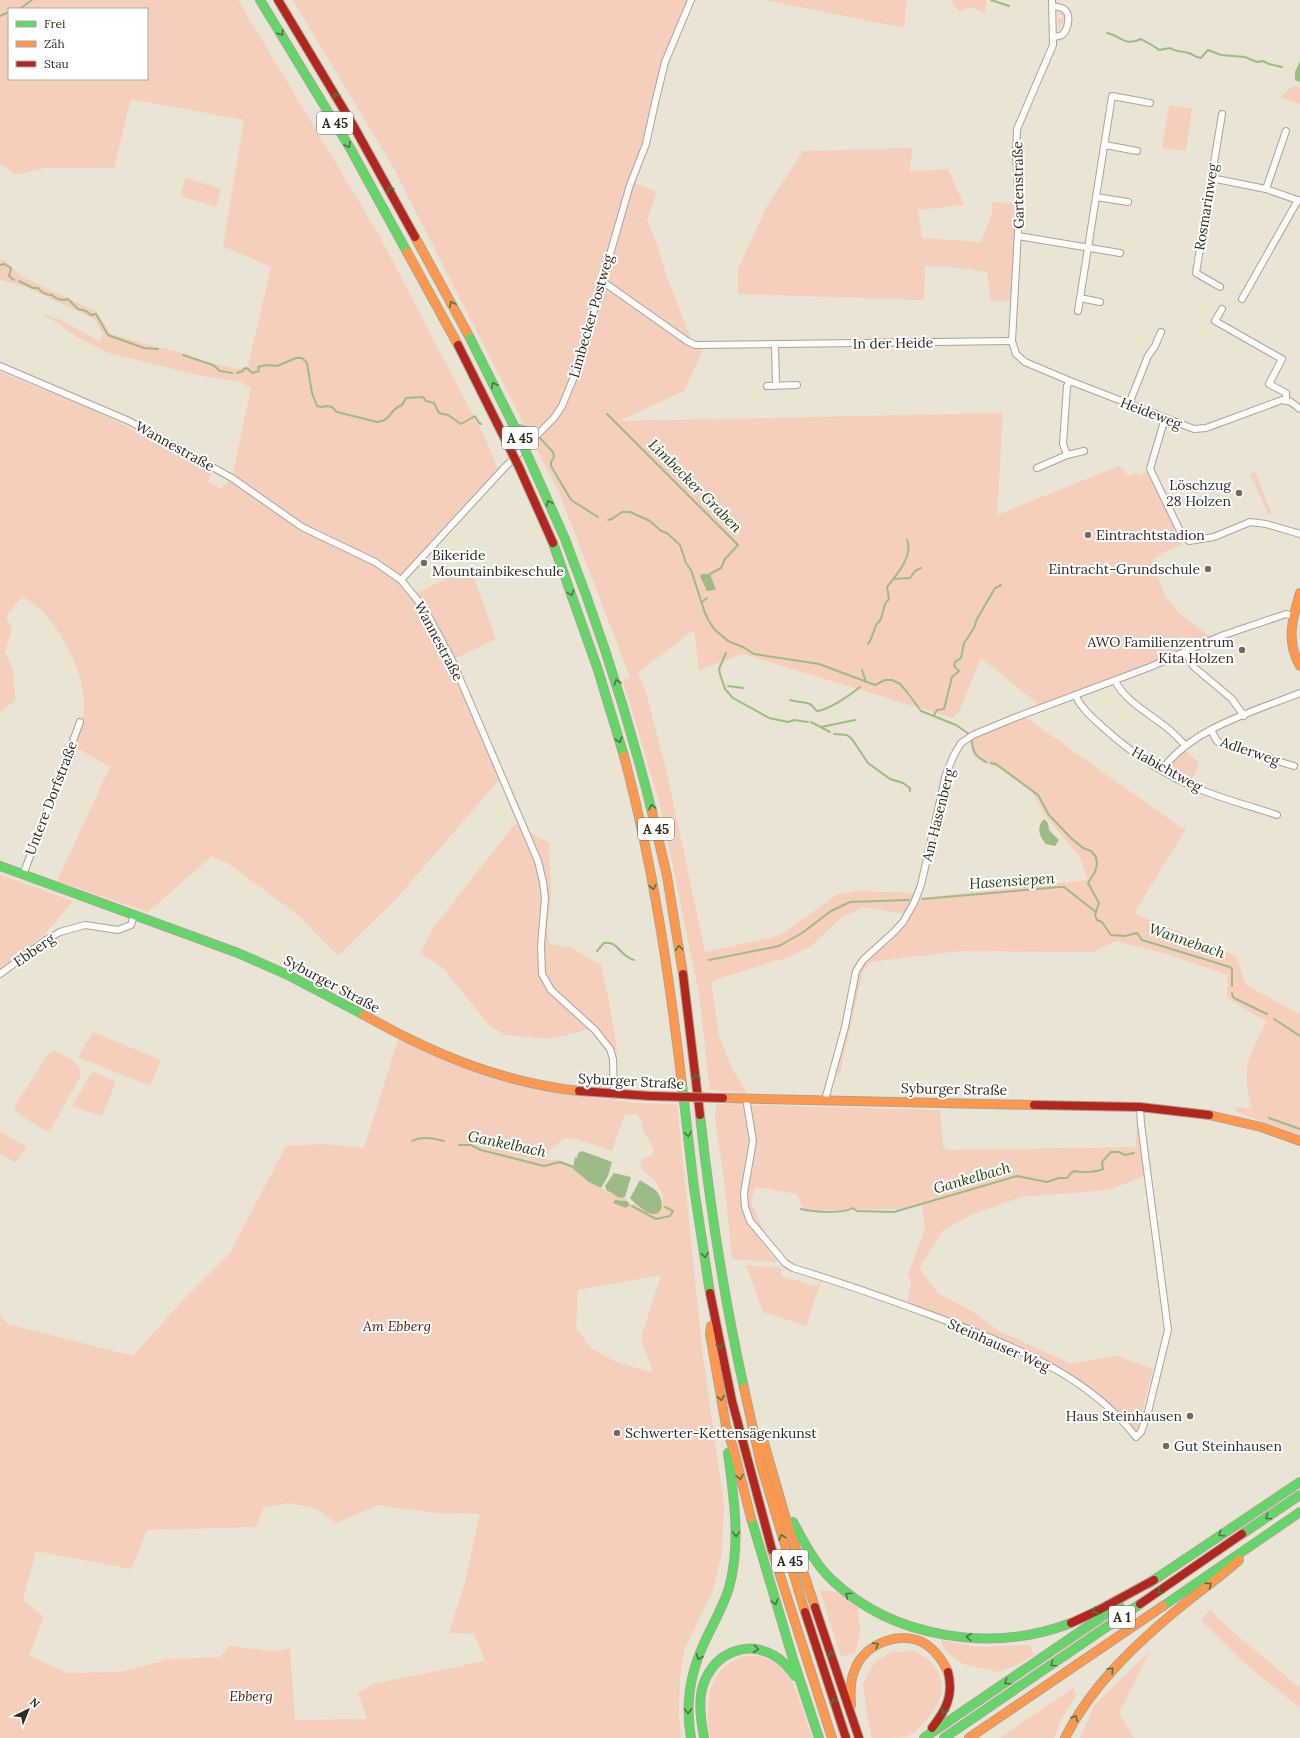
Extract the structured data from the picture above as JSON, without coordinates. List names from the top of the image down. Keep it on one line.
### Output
{"streets":{"main road":["A 45","Syburger Straße","A 1"],"street":["Gartenstraße","Rosmarinweg","Limbecker Postweg","In der Heide","Heideweg","Wannestraße","Adlerweg","Habichtweg","Untere Dorfstraße","Am Hasenberg","Ebberg","Steinhauser Weg"]},"crossings":[["Gartenstraße","In der Heide"],["Gartenstraße","Heideweg"],["Limbecker Postweg","In der Heide"],["Limbecker Postweg","Wannestraße"],["In der Heide","Heideweg"],["Wannestraße","Syburger Straße"],["Habichtweg","Am Hasenberg"],["Untere Dorfstraße","Syburger Straße"],["Am Hasenberg","Syburger Straße"],["Ebberg","Syburger Straße"],["Syburger Straße","Steinhauser Weg"]],"water":["Limbecker Graben","Hasensiepen","Wannebach","Gankelbach"],"parks":["Am Ebberg","Ebberg"],"places":["Löschzug 28 Holzen","Eintrachtstadion","Bikeride Mountainbikeschule","Eintracht-Grundschule","AWO Familienzentrum Kita Holzen","Haus Steinhausen","Schwerter-Kettensägenkunst","Gut Steinhausen"],"legend":["Frei","Zäh","Stau"],"north":"top right"}
